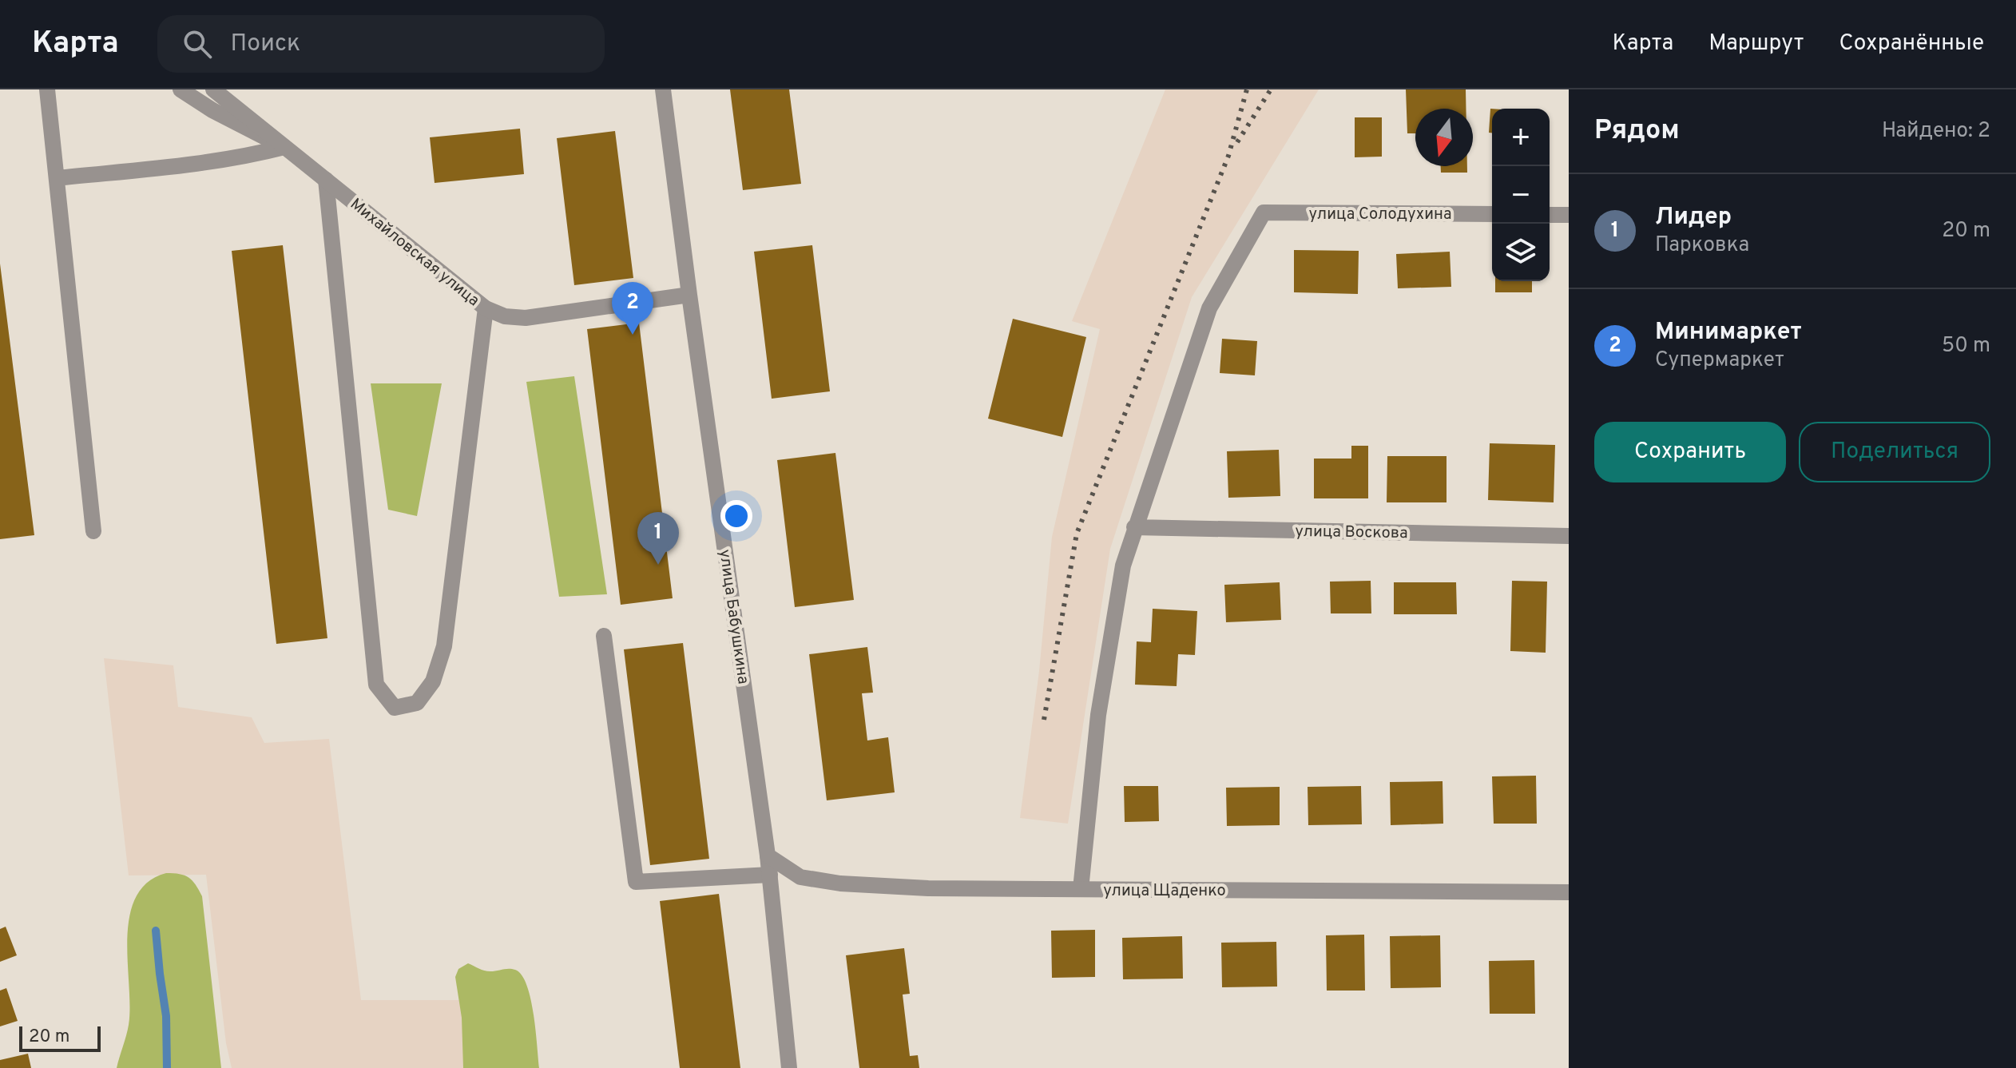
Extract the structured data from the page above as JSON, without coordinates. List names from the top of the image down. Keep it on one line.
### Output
{"streets":{"street":["улица Солодухина","Михайловская улица","улица Воскова","улица Бабушкина","улица Щаденко"]},"crossings":[["улица Солодухина","улица Воскова"],["Михайловская улица","улица Бабушкина"],["улица Бабушкина","улица Щаденко"]],"scale_bar":"20 m","north":"bottom","page":{"header":"Карта","search":"Поиск","nav":["Карта","Маршрут","Сохранённые"],"heading":["Рядом","Найдено: 2"],"map_buttons":["+","−"],"list":[{"mark":"1","name":"Лидер","note":"Парковка","value":"20 m"},{"mark":"2","name":"Минимаркет","note":"Супермаркет","value":"50 m"}],"pins":["2","1"],"buttons":["Сохранить","Поделиться"],"scale":"20 m"}}
